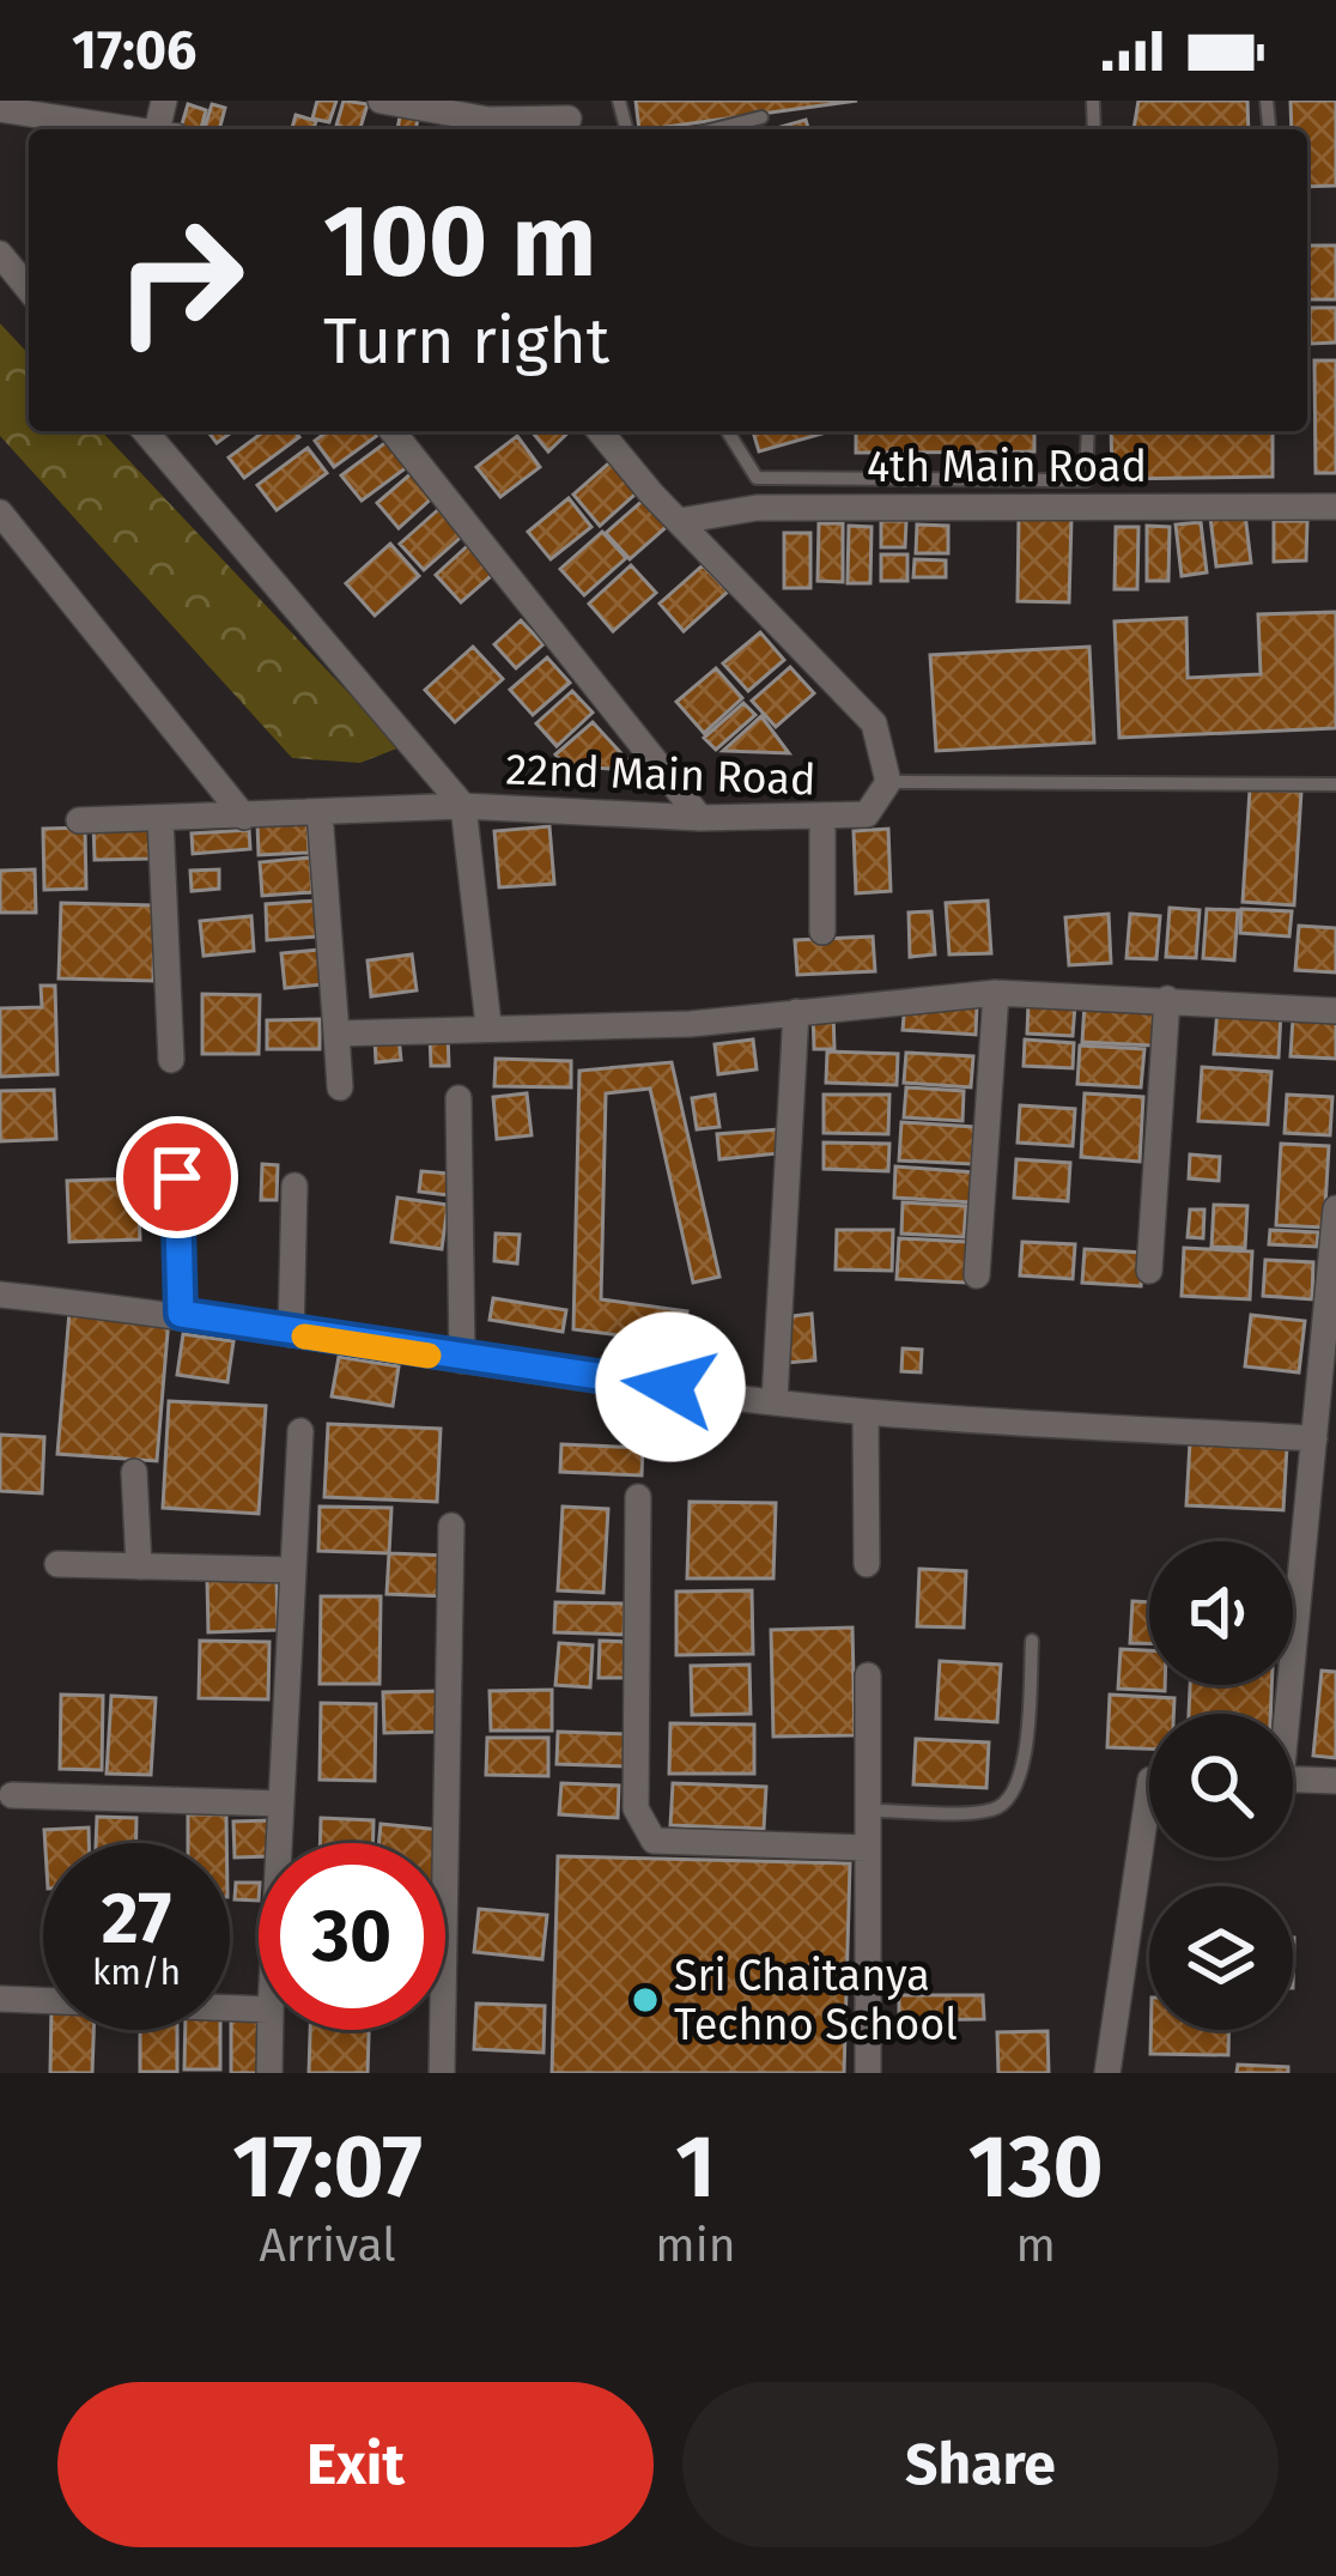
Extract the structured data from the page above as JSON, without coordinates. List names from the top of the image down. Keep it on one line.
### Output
{"streets":{"street":["4th Main Road","22nd Main Road"]},"crossings":[["4th Main Road","22nd Main Road"]],"places":["Sri Chaitanya Techno School"],"page":{"status":"17:06","turn":["100 m","Turn right"],"speed":"27 km/h","limit":"30","eta":["17:07","Arrival","1","min","130","m"],"buttons":["Exit","Share"]}}
